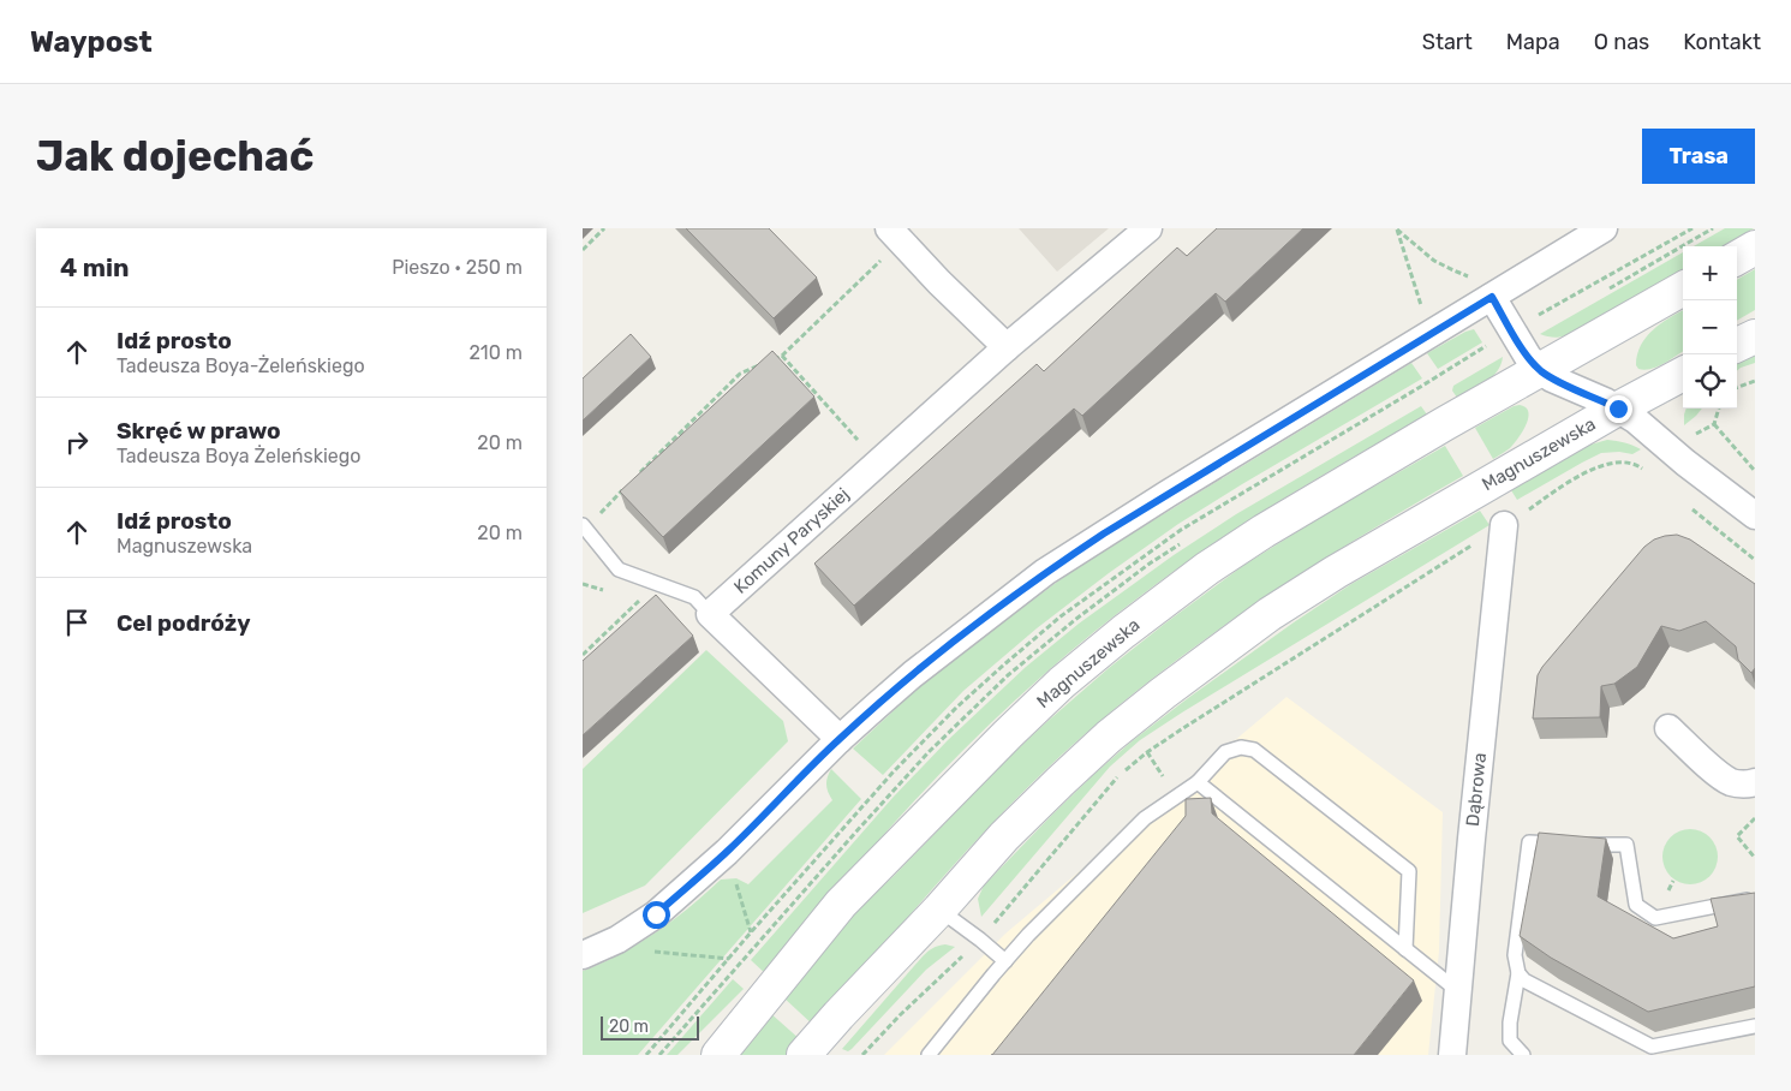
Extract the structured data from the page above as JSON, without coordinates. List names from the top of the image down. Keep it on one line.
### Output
{"streets":{"street":["Magnuszewska","Komuny Paryskiej","Dąbrowa"]},"scale_bar":"20 m","page":{"header":"Waypost","nav":["Start","Mapa","O nas","Kontakt"],"buttons":"Trasa","title":"Jak dojechać","heading":["4 min","Pieszo · 250 m"],"map_buttons":["+","−"],"list":[["Idź prosto","Tadeusza Boya-Żeleńskiego","210 m"],["Skręć w prawo","Tadeusza Boya Żeleńskiego","20 m"],["Idź prosto","Magnuszewska","20 m"],"Cel podróży"],"scale":"20 m"}}
